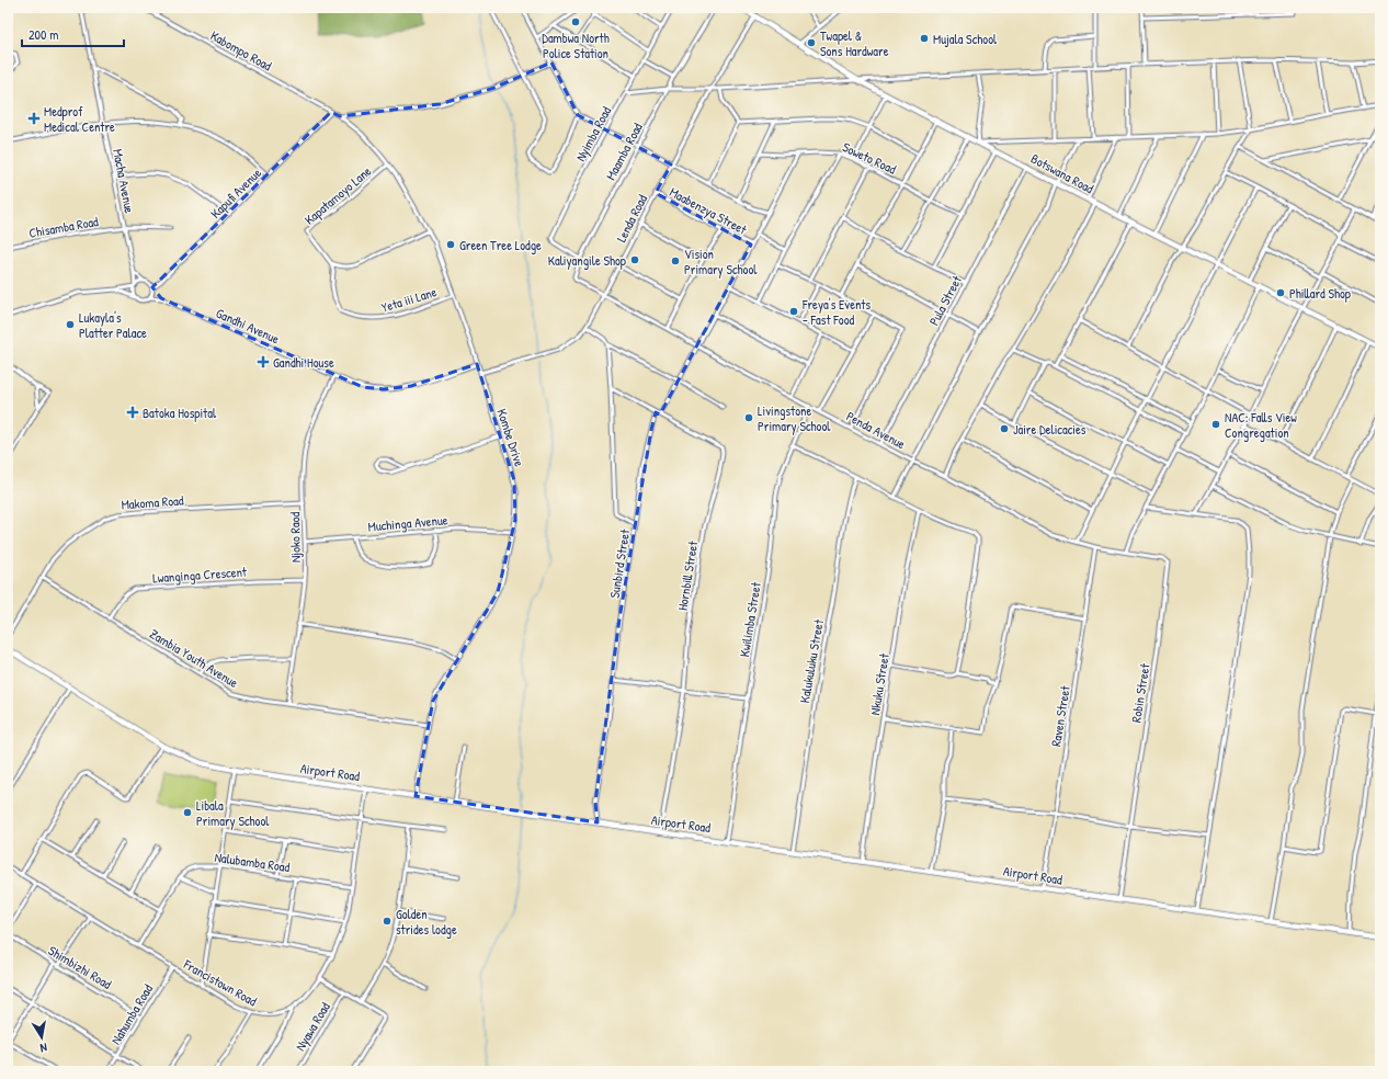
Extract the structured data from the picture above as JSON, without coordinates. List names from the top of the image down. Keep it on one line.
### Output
{"streets":{"street":["Kabompo Road","Nyimba Road","Maamba Road","Soweto Road","Botswana Road","Macha Avenue","Kapufi Avenue","Kapatamoyo Lane","Maabenzya Street","Lenda Road","Chisamba Road","Yeta iii Lane","Pula Street","Gandhi Avenue","Penda Avenue","Kombe Drive","Makoma Road","Muchinga Avenue","Njoko Raod","Sunbird Street","Lwanginga Crescent","Hornbill Street","Kwilimba Street","Zambia Youth Avenue","Kalukuluku Street","Nkuku Street","Robin Street","Raven Street","Airport Road","Nalubamba Road","Shimbizhi Road","Francistown Road","Nahumba Road","Nyawa Road"]},"crossings":[["Kabompo Road","Kapufi Avenue"],["Kabompo Road","Kombe Drive"],["Nyimba Road","Maamba Road"],["Maamba Road","Lenda Road"],["Maamba Road","Penda Avenue"],["Botswana Road","Lenda Road"],["Botswana Road","Pula Street"],["Macha Avenue","Kapufi Avenue"],["Macha Avenue","Chisamba Road"],["Macha Avenue","Gandhi Avenue"],["Kapufi Avenue","Gandhi Avenue"],["Kapufi Avenue","Kombe Drive"],["Kapatamoyo Lane","Yeta iii Lane"],["Kapatamoyo Lane","Kombe Drive"],["Maabenzya Street","Lenda Road"],["Lenda Road","Penda Avenue"],["Lenda Road","Kombe Drive"],["Yeta iii Lane","Kombe Drive"],["Pula Street","Penda Avenue"],["Gandhi Avenue","Kombe Drive"],["Gandhi Avenue","Njoko Raod"],["Penda Avenue","Kwilimba Street"],["Penda Avenue","Robin Street"],["Penda Avenue","Raven Street"],["Kombe Drive","Muchinga Avenue"],["Kombe Drive","Zambia Youth Avenue"],["Kombe Drive","Airport Road"],["Makoma Road","Njoko Raod"],["Makoma Road","Zambia Youth Avenue"],["Muchinga Avenue","Njoko Raod"],["Njoko Raod","Lwanginga Crescent"],["Njoko Raod","Zambia Youth Avenue"],["Sunbird Street","Hornbill Street"],["Sunbird Street","Airport Road"],["Lwanginga Crescent","Zambia Youth Avenue"],["Hornbill Street","Airport Road"],["Kwilimba Street","Airport Road"],["Kalukuluku Street","Airport Road"],["Nkuku Street","Airport Road"],["Robin Street","Raven Street"],["Robin Street","Airport Road"],["Raven Street","Airport Road"],["Airport Road","Francistown Road"],["Nalubamba Road","Francistown Road"],["Shimbizhi Road","Nahumba Road"],["Francistown Road","Nahumba Road"]],"places":{"other":["Dambwa North Police Station","Mujala School","Twapel & Sons Hardware","Green Tree Lodge","Kaliyangile Shop","Vision Primary School","Phillard Shop","Freya's Events - Fast Food","Lukayla's Platter Palace","Livingstone Primary School","NAC: Falls View Congregation","Jaire Delicacies","Libala Primary School","Golden strides lodge"],"health":["Medprof Medical Centre","Gandhi House","Batoka Hospital"]},"scale_bar":"200 m","north":"bottom"}
